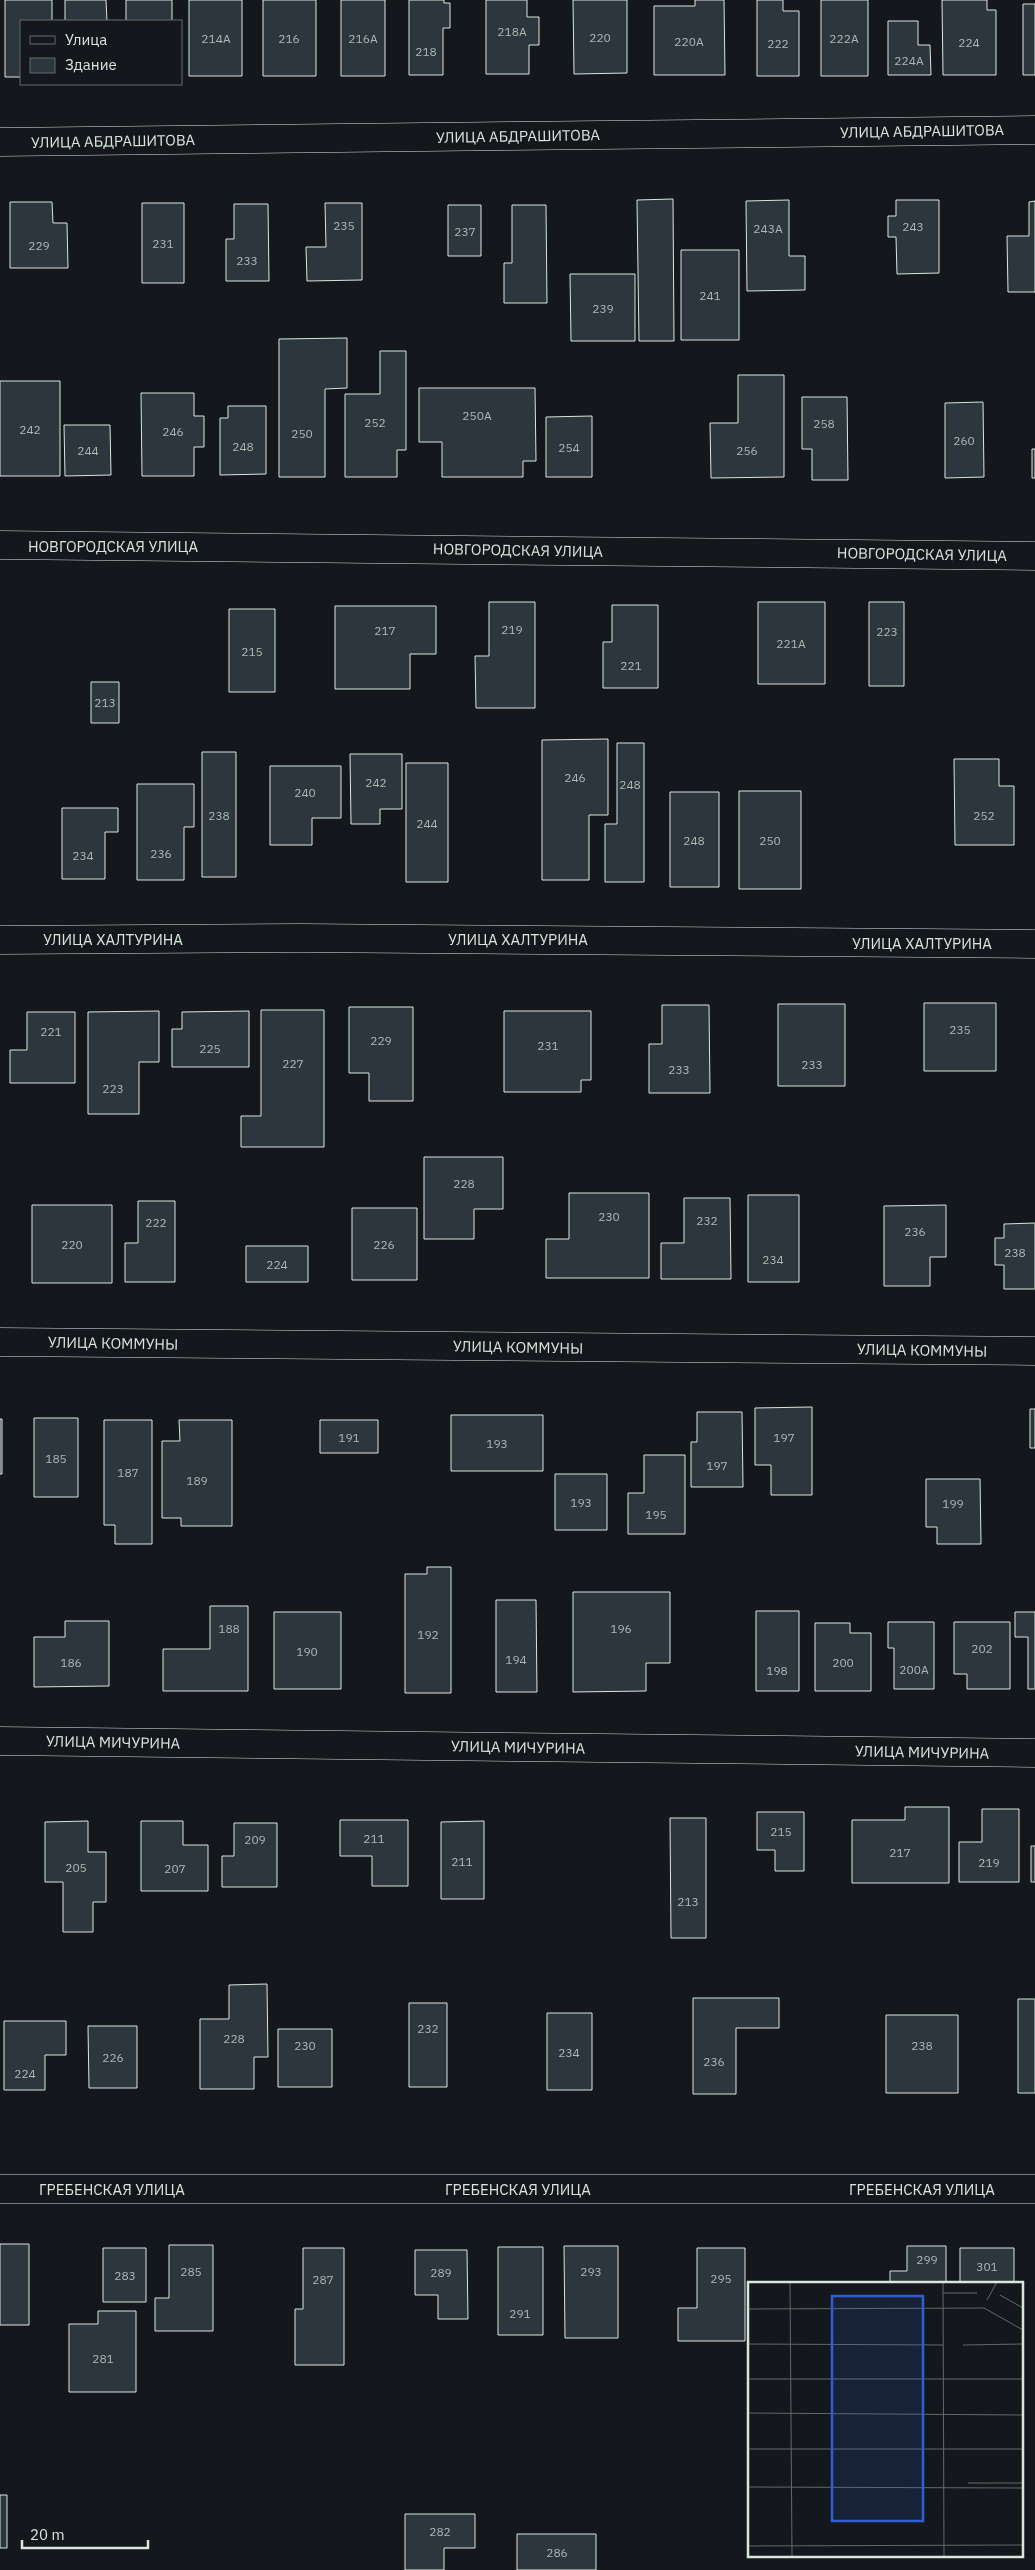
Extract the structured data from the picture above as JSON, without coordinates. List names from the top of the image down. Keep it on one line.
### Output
{"streets":{"street":["УЛИЦА АБДРАШИТОВА","НОВГОРОДСКАЯ УЛИЦА","УЛИЦА ХАЛТУРИНА","УЛИЦА КОММУНЫ","УЛИЦА МИЧУРИНА","ГРЕБЕНСКАЯ УЛИЦА"]},"house_numbers":["218А","220","214А","216","216А","222А","220А","224","222","218","224А","235","243","243А","237","231","229","233","241","239","250А","252","258","242","246","250","260","248","254","244","256","219","217","223","221А","215","221","213","246","242","248","240","238","252","244","248","250","236","234","235","221","229","231","225","227","233","233","223","228","230","232","222","236","220","226","238","234","224","191","197","193","185","197","187","189","193","199","195","188","196","192","202","190","194","186","200","200А","198","215","211","209","217","211","219","205","207","213","232","228","230","238","234","226","236","224","299","301","285","293","289","283","295","287","291","281","282","286"],"legend":["Улица","Здание"],"scale_bar":"20 m"}
